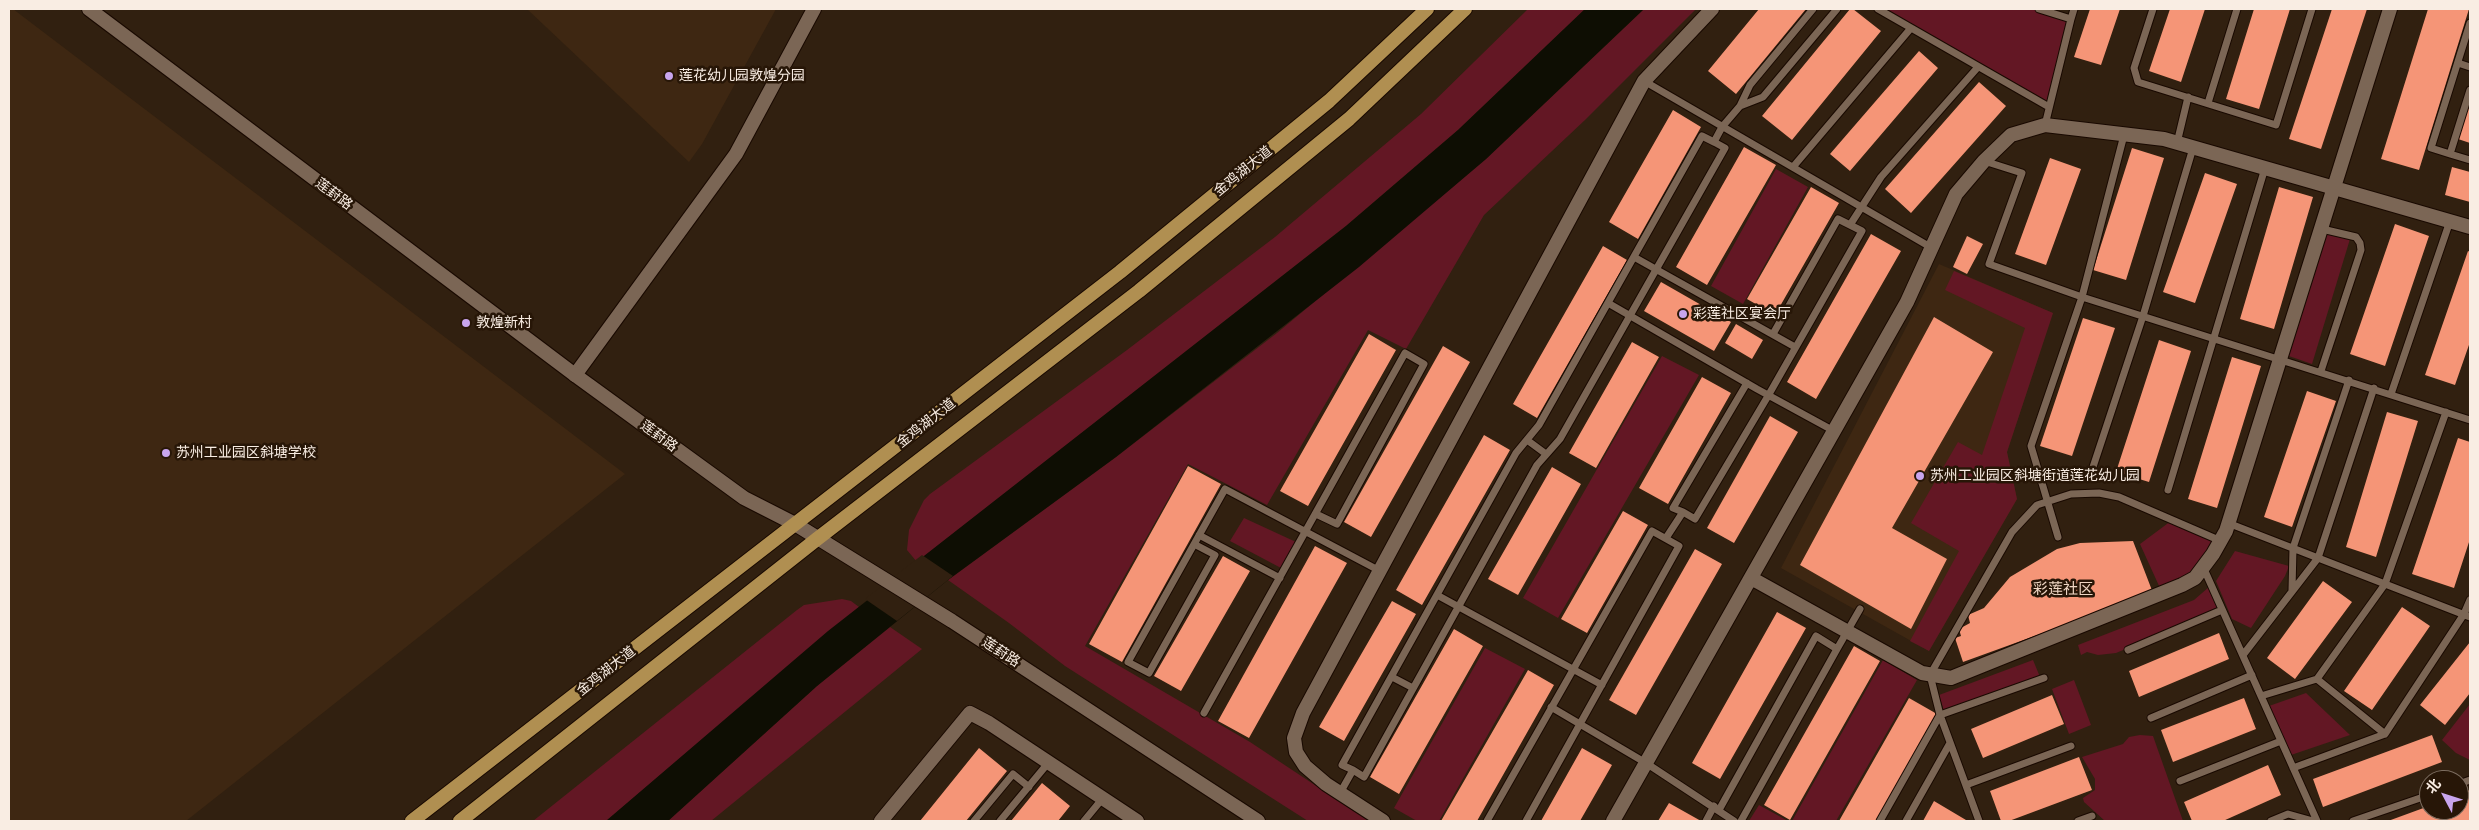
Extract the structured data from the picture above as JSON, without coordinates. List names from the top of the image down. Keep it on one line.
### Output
{"streets":{"main road":["金鸡湖大道"],"street":["莲葑路"]},"crossings":[["金鸡湖大道","莲葑路"]],"districts":["彩莲社区"],"places":["莲花幼儿园敦煌分园","彩莲社区宴会厅","敦煌新村","苏州工业园区斜塘学校","苏州工业园区斜塘街道莲花幼儿园"],"north":"top left"}
